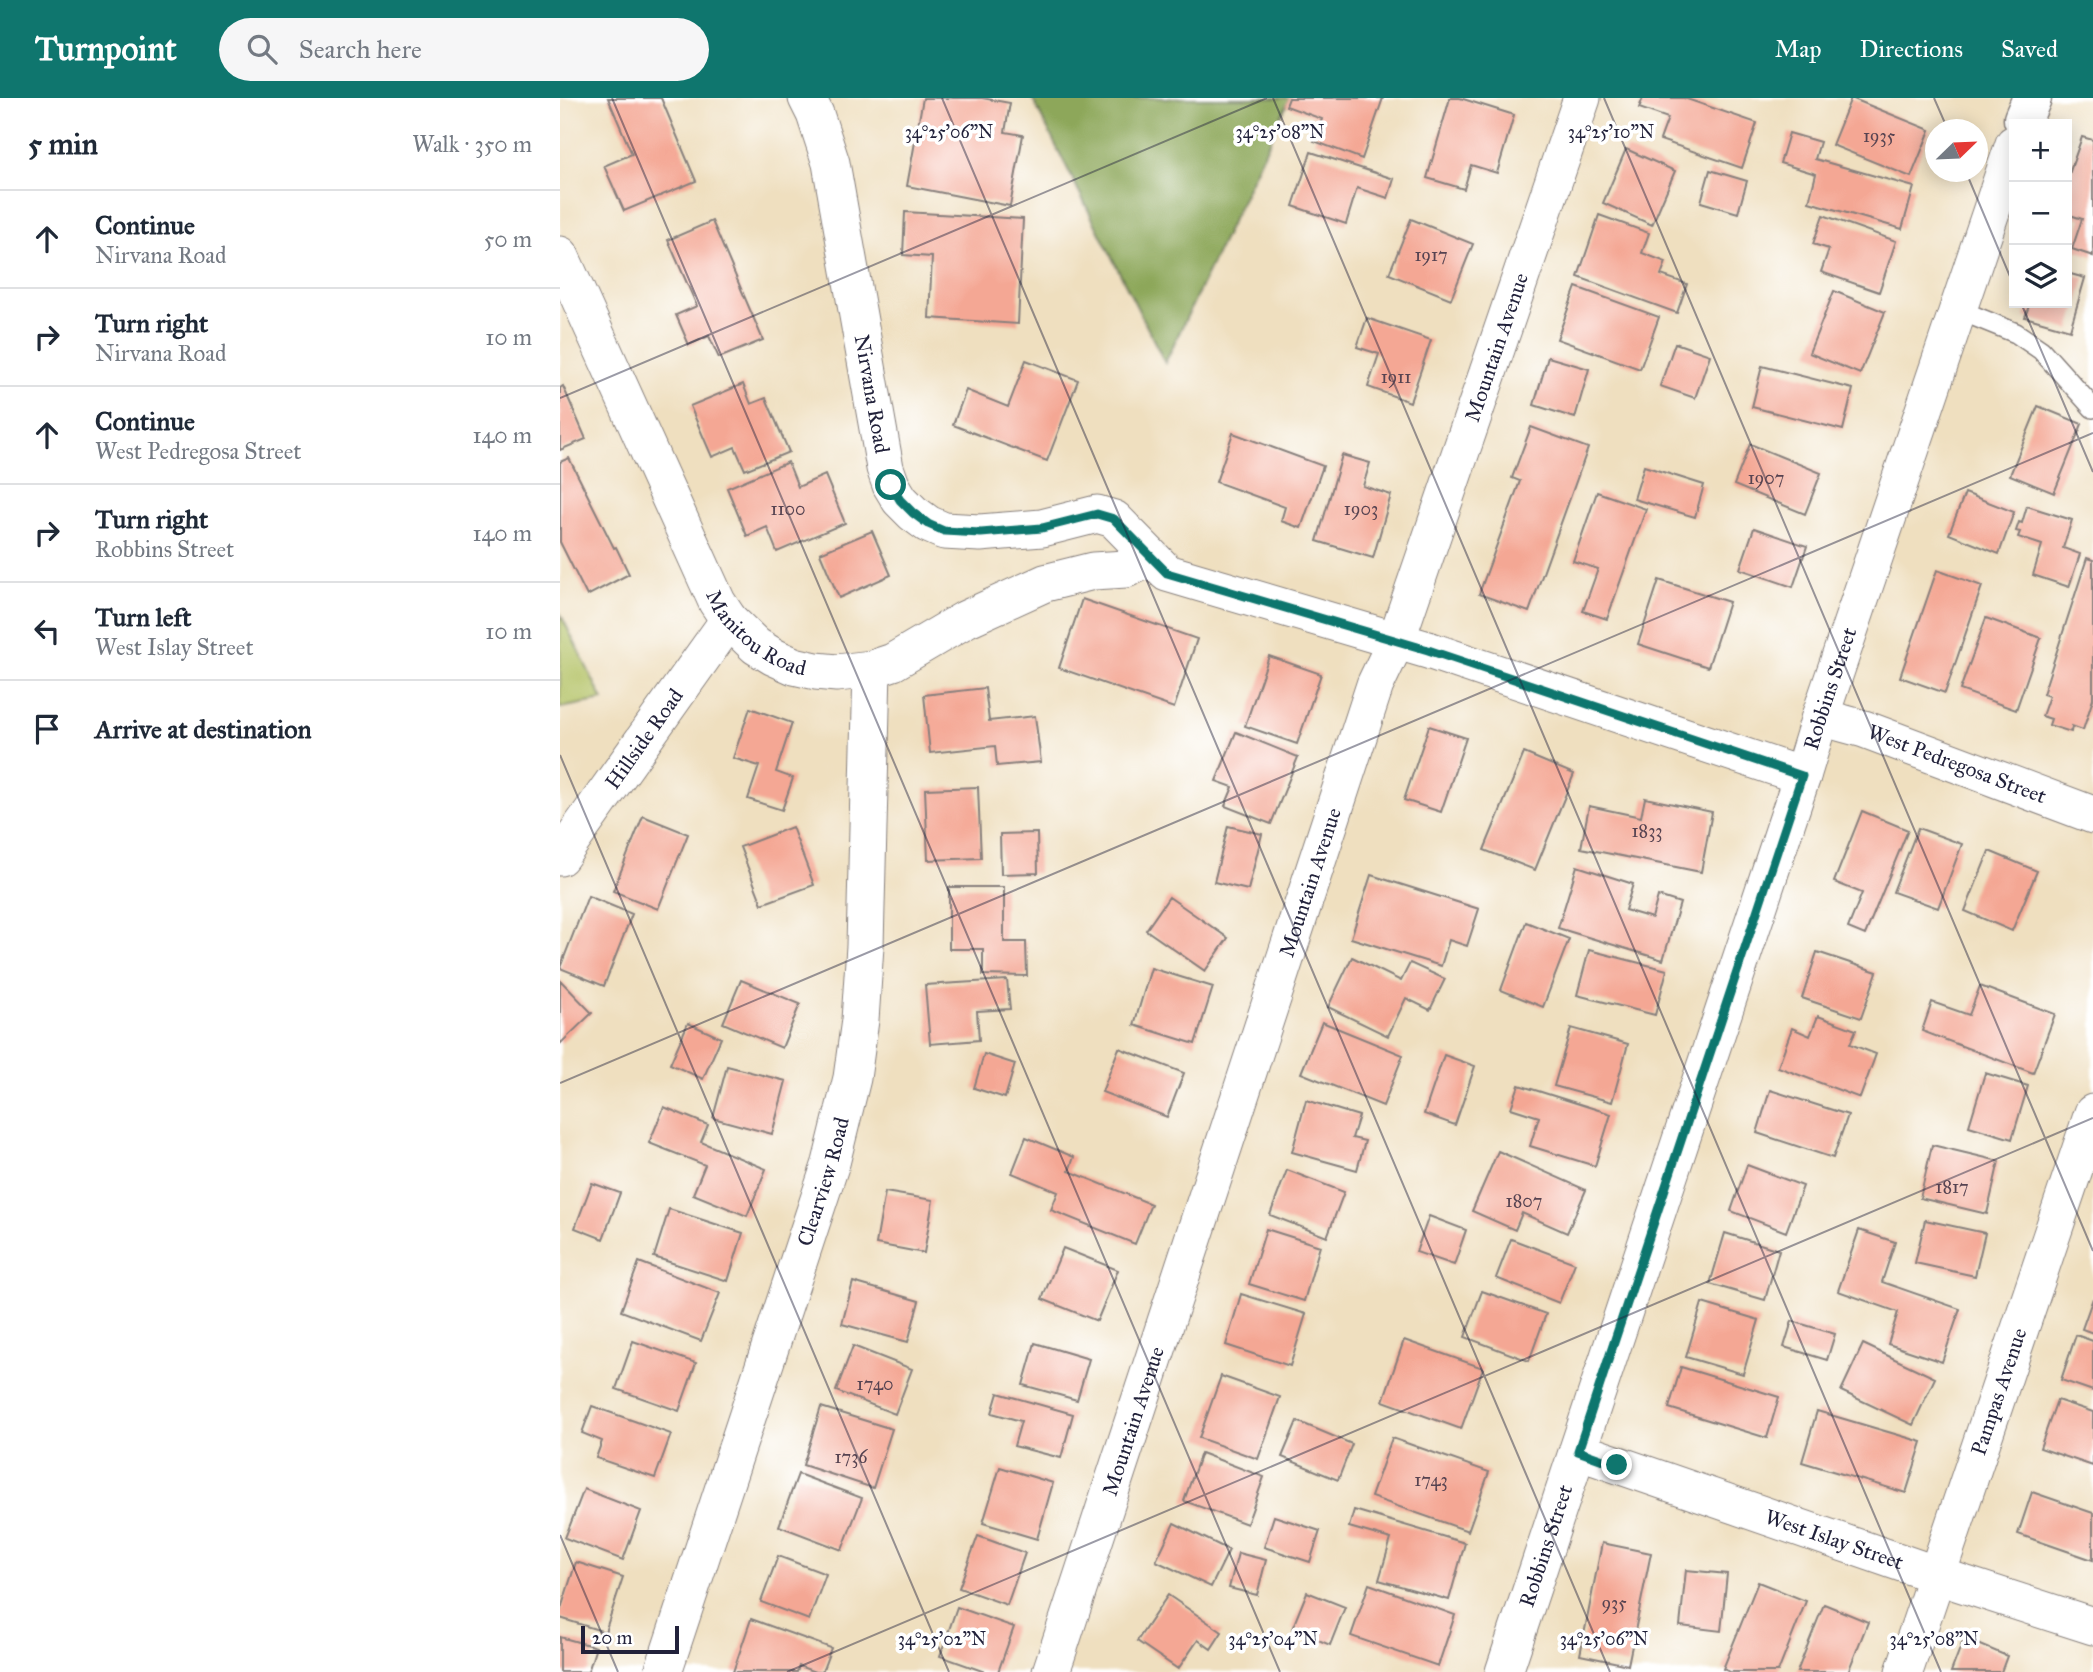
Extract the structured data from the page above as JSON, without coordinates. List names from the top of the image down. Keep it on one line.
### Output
{"streets":{"street":["Mountain Avenue","Nirvana Road","Manitou Road","Robbins Street","Hillside Road","West Pedregosa Street","Clearview Road","Pampas Avenue","West Islay Street"]},"crossings":[["Nirvana Road","Manitou Road"],["Manitou Road","Hillside Road"],["Manitou Road","Clearview Road"],["Robbins Street","West Pedregosa Street"],["Robbins Street","West Islay Street"],["Pampas Avenue","West Islay Street"]],"house_numbers":["1935","1917","1911","1907","1100","1903","1833","1817","1807","1740","1736","1743","935"],"scale_bar":"20 m","north":"top right","page":{"header":"Turnpoint","search":"Search here","nav":["Map","Directions","Saved"],"heading":["5 min","Walk · 350 m"],"map_buttons":["+","−"],"list":[["Continue","Nirvana Road","50 m"],["Turn right","Nirvana Road","10 m"],["Continue","West Pedregosa Street","140 m"],["Turn right","Robbins Street","140 m"],["Turn left","West Islay Street","10 m"],"Arrive at destination"],"scale":"20 m"},"coordinates":["34°25'06\"N","34°25'08\"N","34°25'10\"N","34°25'02\"N","34°25'04\"N"]}
